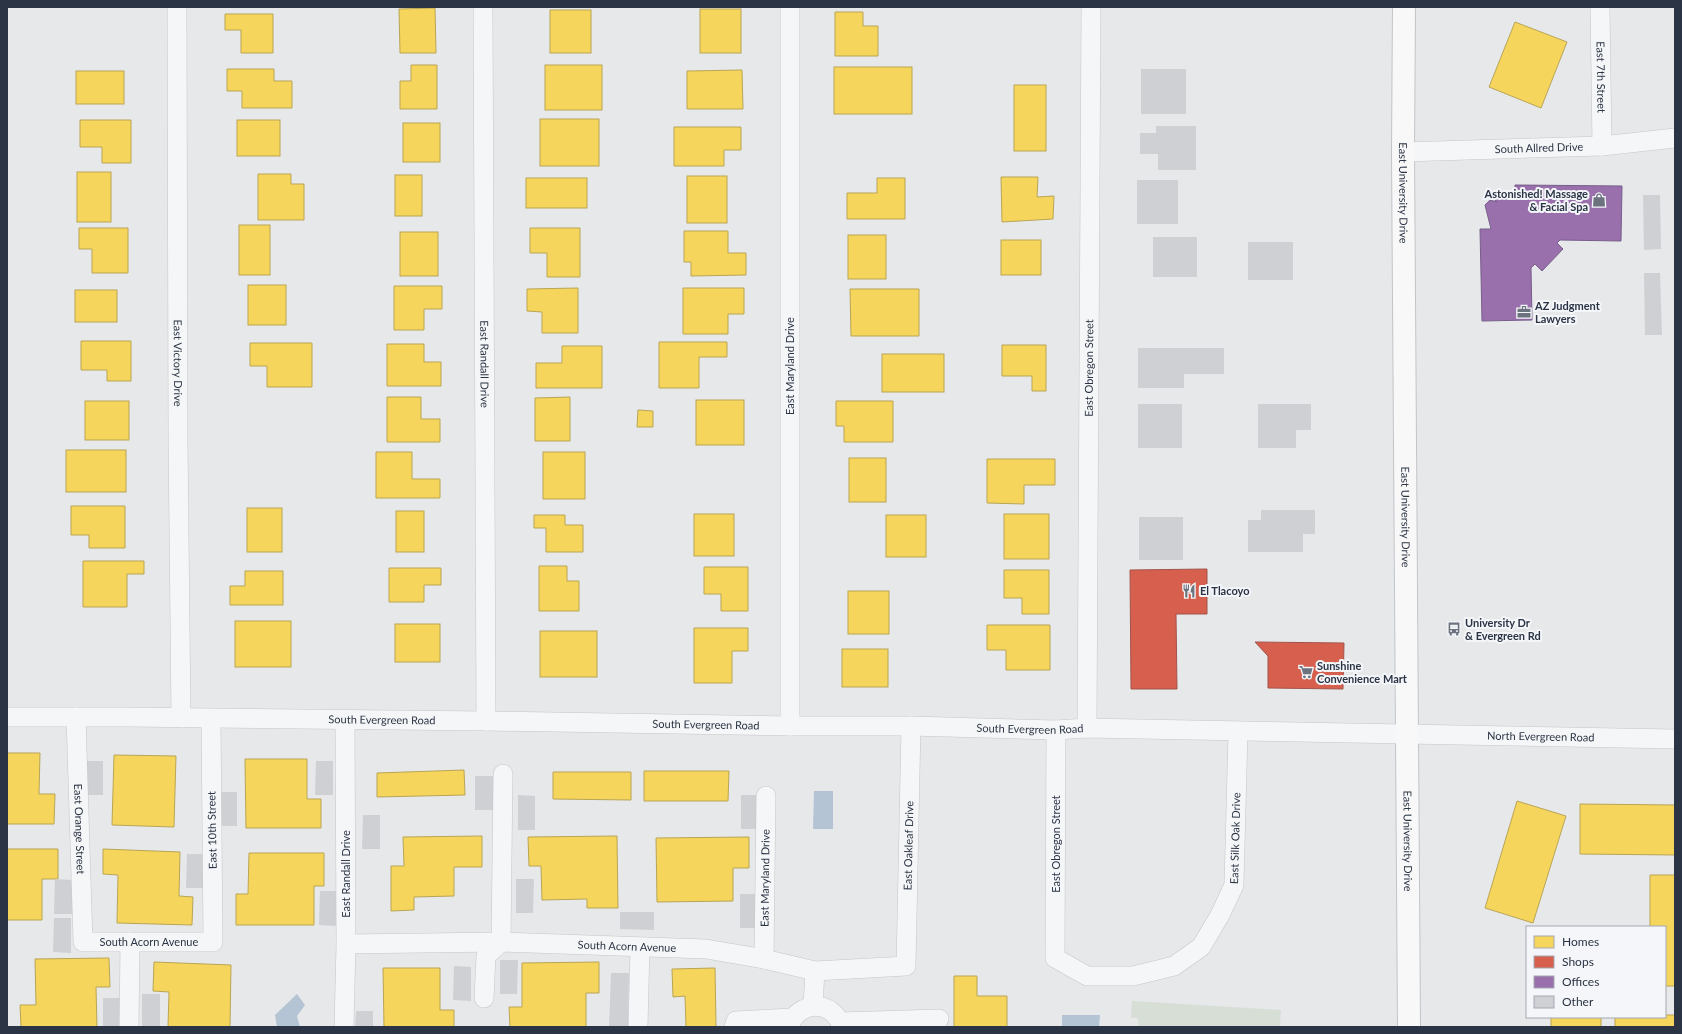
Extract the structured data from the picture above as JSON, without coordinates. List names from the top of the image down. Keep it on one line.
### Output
{"streets":{"main road":["East University Drive"],"street":["East 7th Street","South Allred Drive","East Victory Drive","East Randall Drive","East Maryland Drive","East Obregon Street","South Evergreen Road","North Evergreen Road","East Orange Street","East 10th Street","East Silk Oak Drive","East Oakleaf Drive","South Acorn Avenue"]},"crossings":[["East 7th Street","South Allred Drive"],["South Allred Drive","East University Drive"],["East University Drive","South Evergreen Road"],["East University Drive","North Evergreen Road"],["East Victory Drive","South Evergreen Road"],["East Randall Drive","South Evergreen Road"],["East Randall Drive","South Acorn Avenue"],["East Maryland Drive","South Evergreen Road"],["East Maryland Drive","South Acorn Avenue"],["East Obregon Street","South Evergreen Road"],["East Obregon Street","East Silk Oak Drive"],["South Evergreen Road","North Evergreen Road"],["South Evergreen Road","East Orange Street"],["South Evergreen Road","East 10th Street"],["South Evergreen Road","East Silk Oak Drive"],["South Evergreen Road","East Oakleaf Drive"],["East Orange Street","South Acorn Avenue"],["East 10th Street","South Acorn Avenue"],["East Oakleaf Drive","South Acorn Avenue"]],"places":{"shop":["Astonished! Massage & Facial Spa"],"office":["AZ Judgment Lawyers"],"restaurant":["El Tlacoyo"],"bus stop":["University Dr & Evergreen Rd"],"supermarket":["Sunshine Convenience Mart"]},"legend":["Homes","Shops","Offices","Other"]}
